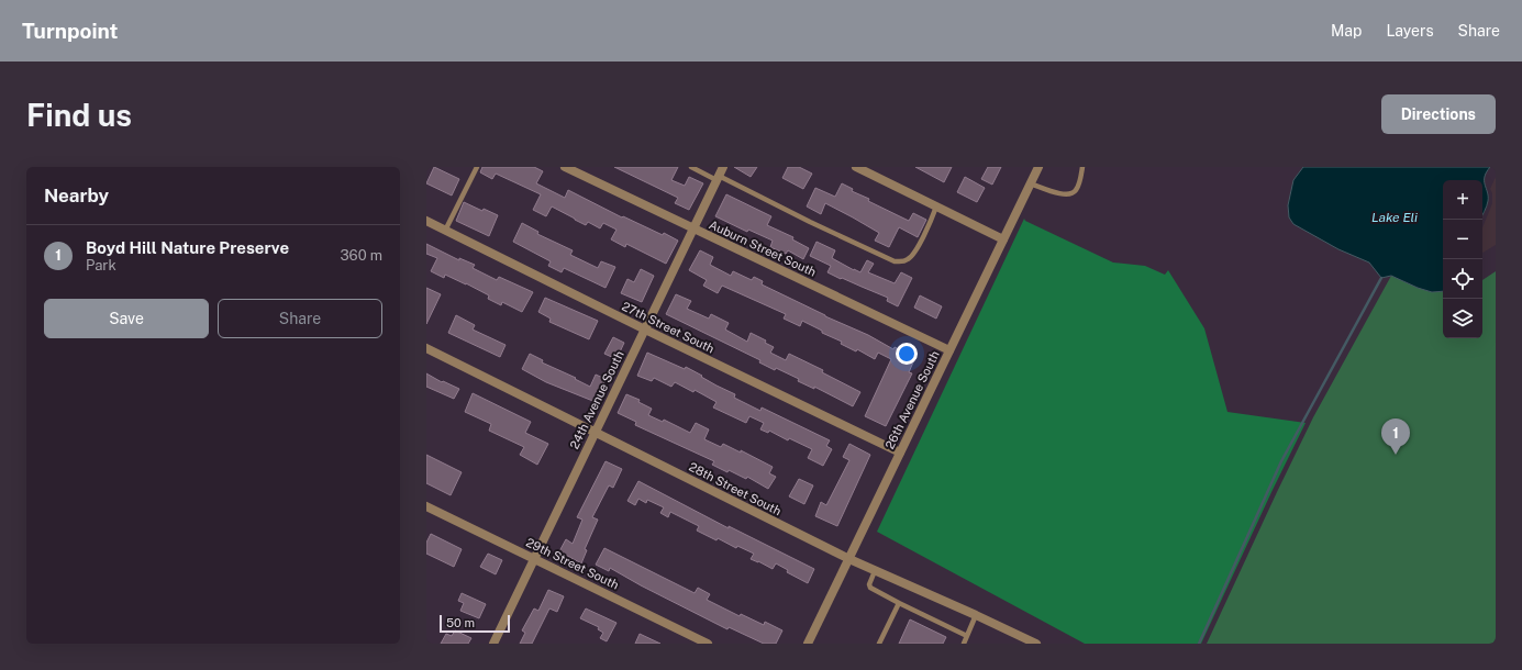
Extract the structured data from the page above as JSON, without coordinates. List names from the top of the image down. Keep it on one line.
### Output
{"streets":{"street":["Auburn Street South","27th Street South","24th Avenue South","26th Avenue South","28th Street South","29th Street South"]},"crossings":[["Auburn Street South","24th Avenue South"],["Auburn Street South","26th Avenue South"],["27th Street South","24th Avenue South"],["27th Street South","26th Avenue South"],["24th Avenue South","28th Street South"],["24th Avenue South","29th Street South"],["26th Avenue South","28th Street South"]],"water":["Lake Eli"],"scale_bar":"50 m","page":{"header":"Turnpoint","nav":["Map","Layers","Share"],"buttons":["Directions",["Save","Share"]],"title":"Find us","heading":"Nearby","map_buttons":["+","−"],"list":[{"mark":"1","name":"Boyd Hill Nature Preserve","note":"Park","value":"360 m"}],"pins":"1","scale":"50 m"}}
